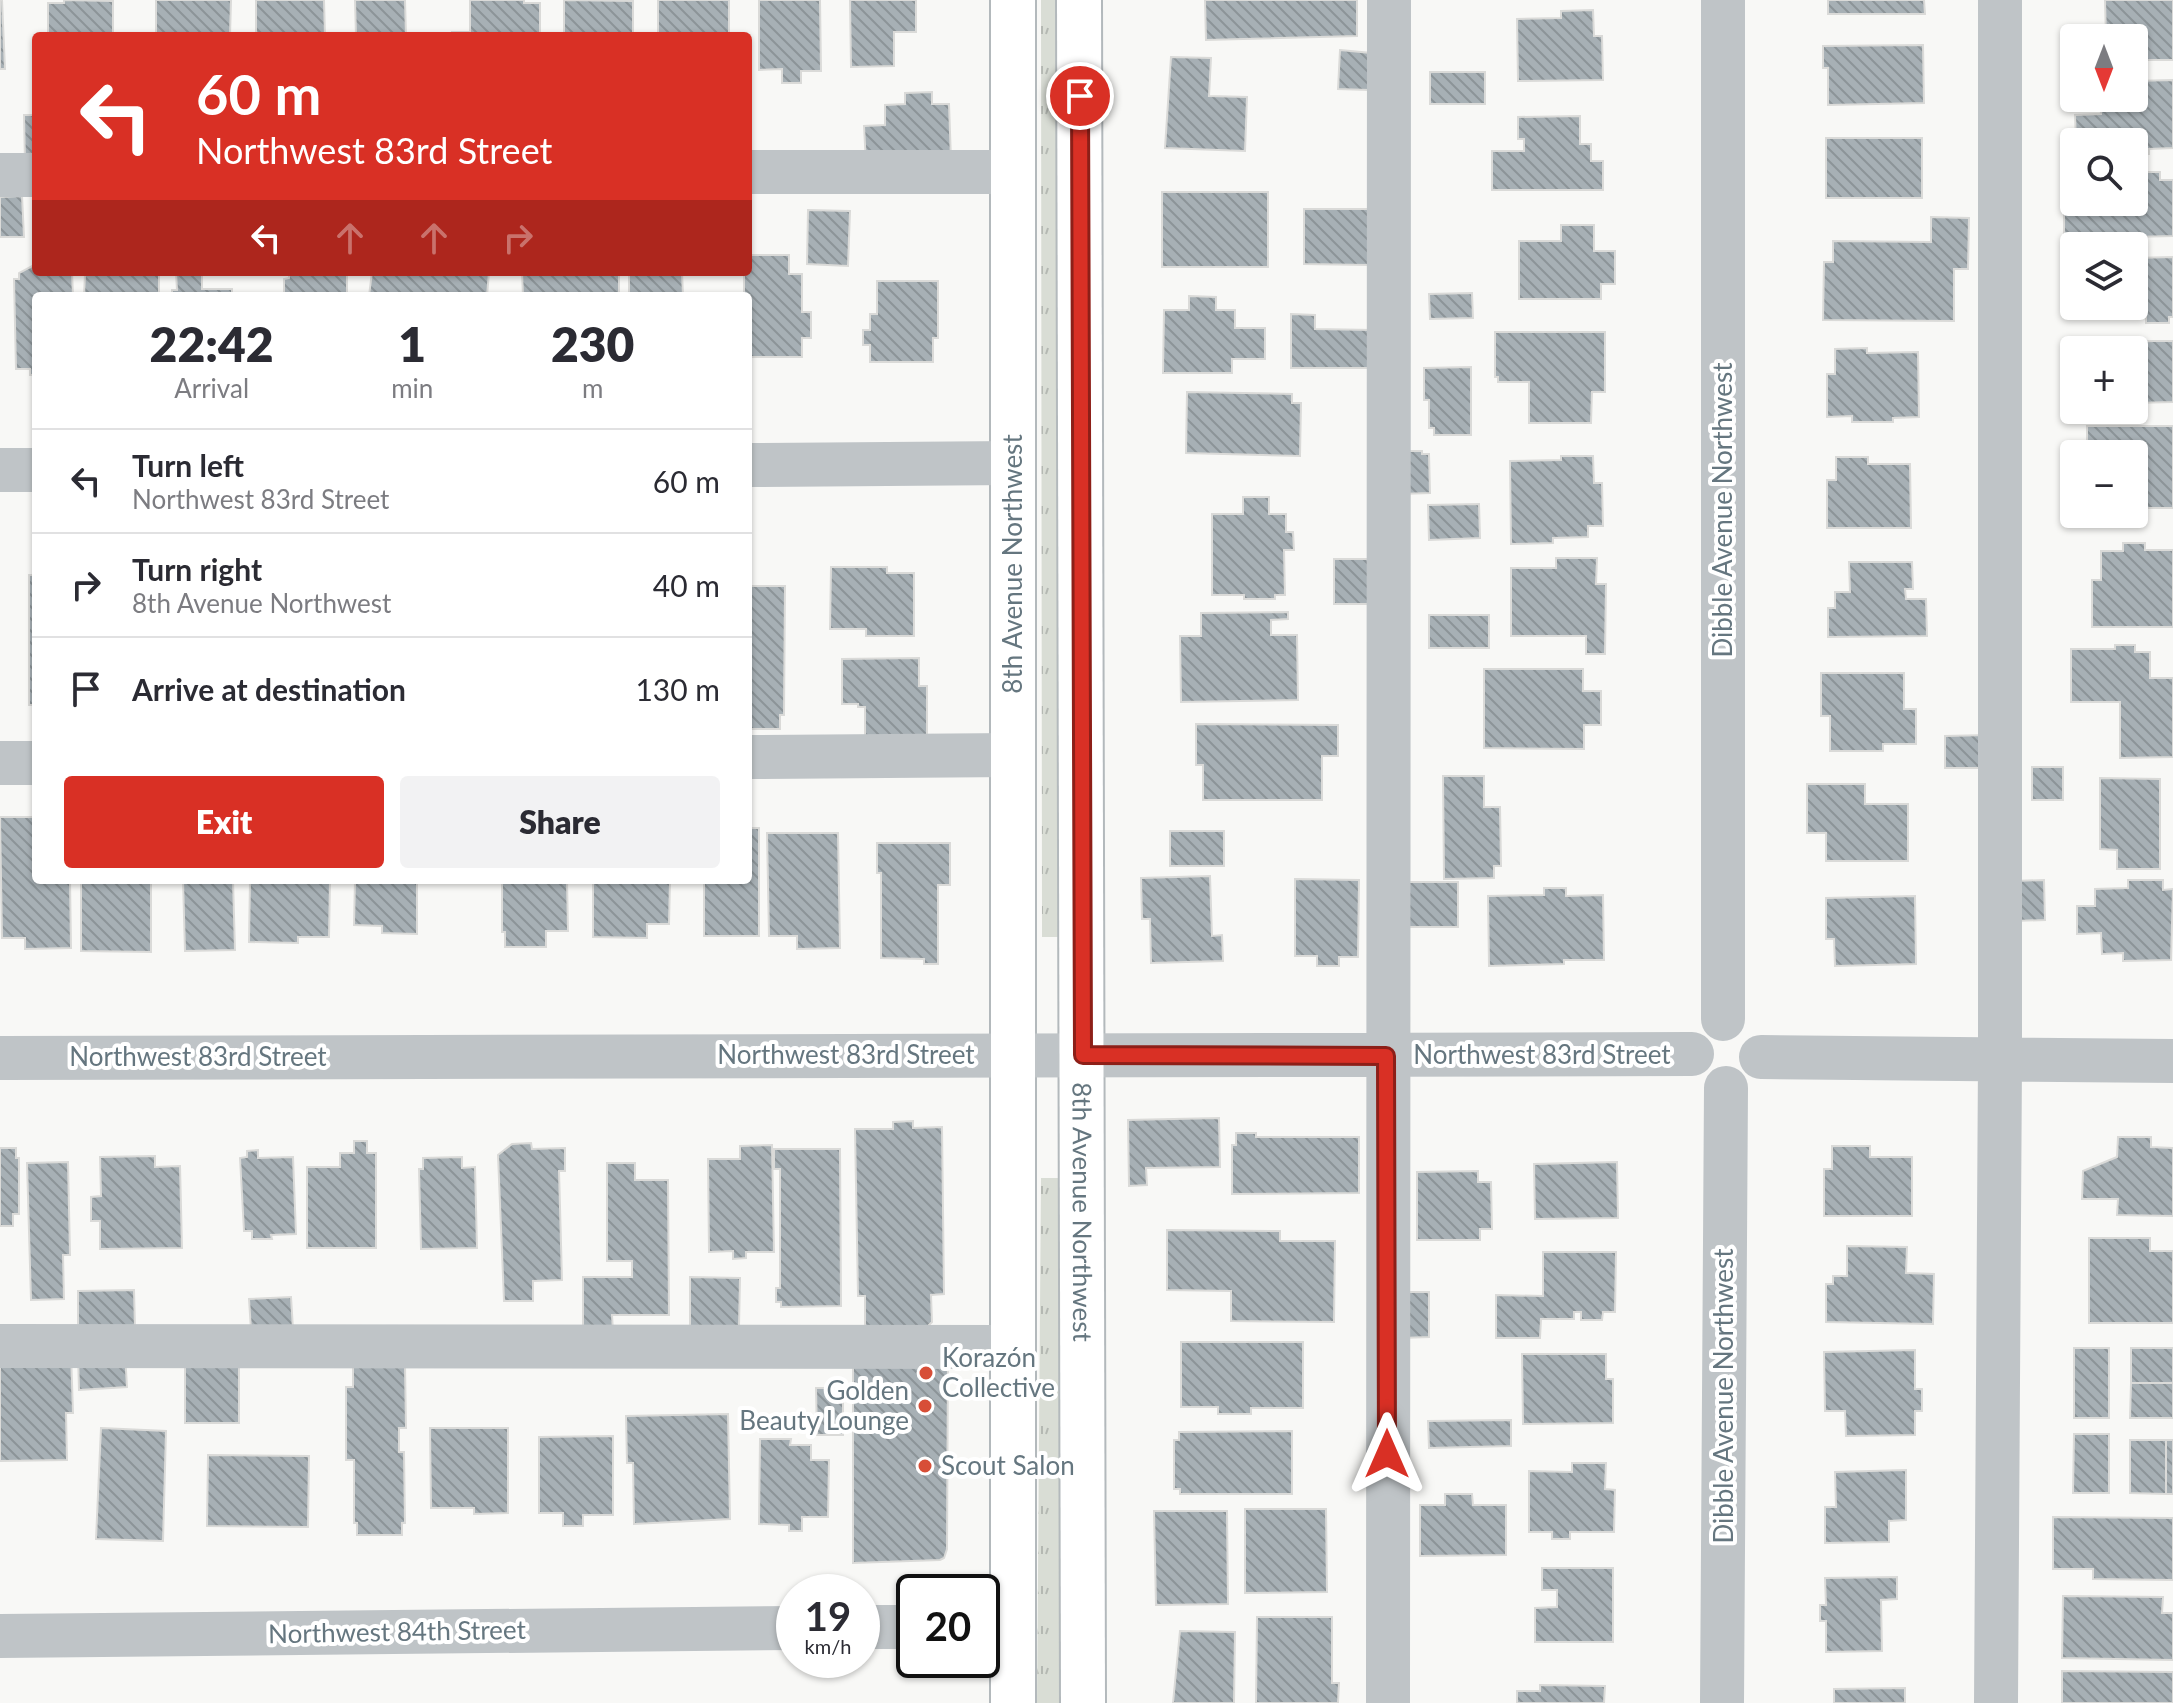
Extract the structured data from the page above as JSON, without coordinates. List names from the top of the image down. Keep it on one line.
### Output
{"streets":{"main road":["8th Avenue Northwest"],"street":["Dibble Avenue Northwest","Northwest 83rd Street","Northwest 84th Street"]},"crossings":[["Dibble Avenue Northwest","Northwest 83rd Street"],["8th Avenue Northwest","Northwest 83rd Street"]],"places":["Korazón Collective","Golden Beauty Lounge","Scout Salon"],"north":"bottom","page":{"map_buttons":["+","−"],"turn":["60 m","Northwest 83rd Street"],"eta":["22:42","Arrival","1","min","230","m"],"list":[{"name":"Turn left","note":"Northwest 83rd Street","value":"60 m"},{"name":"Turn right","note":"8th Avenue Northwest","value":"40 m"},{"name":"Arrive at destination","value":"130 m"}],"buttons":["Exit","Share"],"speed":"19 km/h","limit":"20"}}
